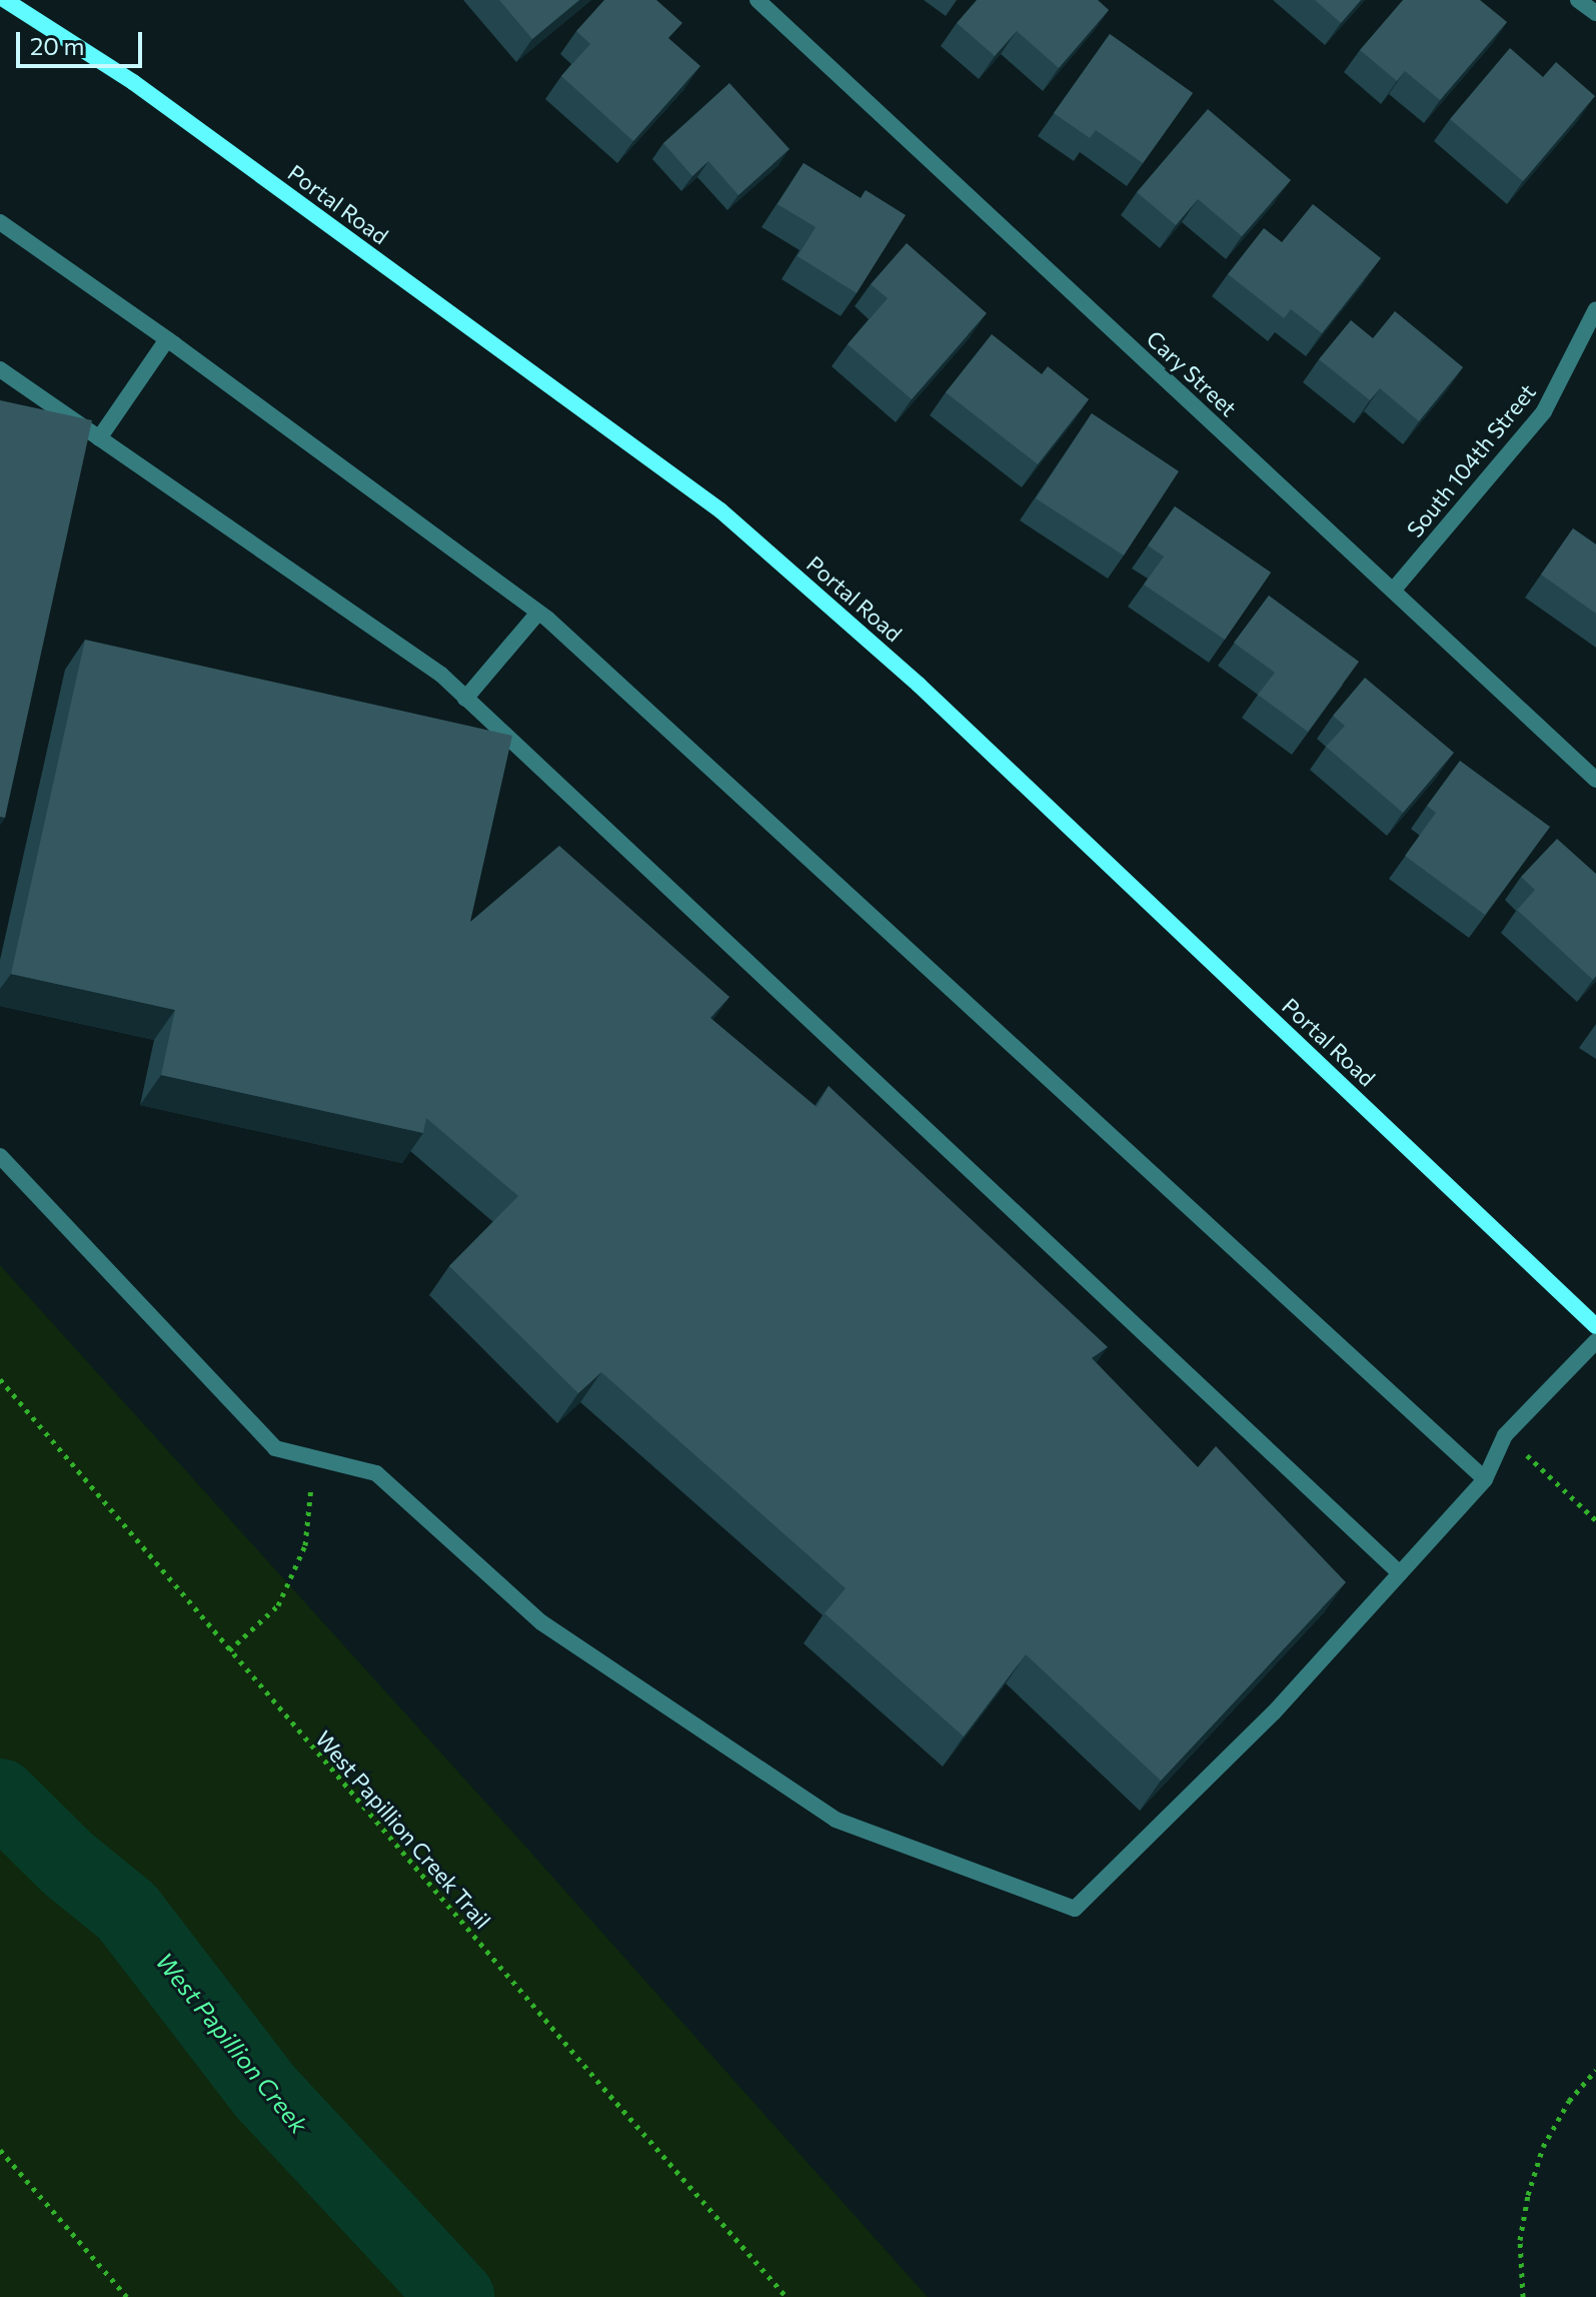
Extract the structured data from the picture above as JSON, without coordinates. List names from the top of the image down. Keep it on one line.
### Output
{"streets":{"main road":["Portal Road"],"street":["Cary Street","South 104th Street"],"path":["West Papillion Creek Trail"]},"crossings":[["Cary Street","South 104th Street"]],"water":["West Papillion Creek"],"scale_bar":"20 m"}
